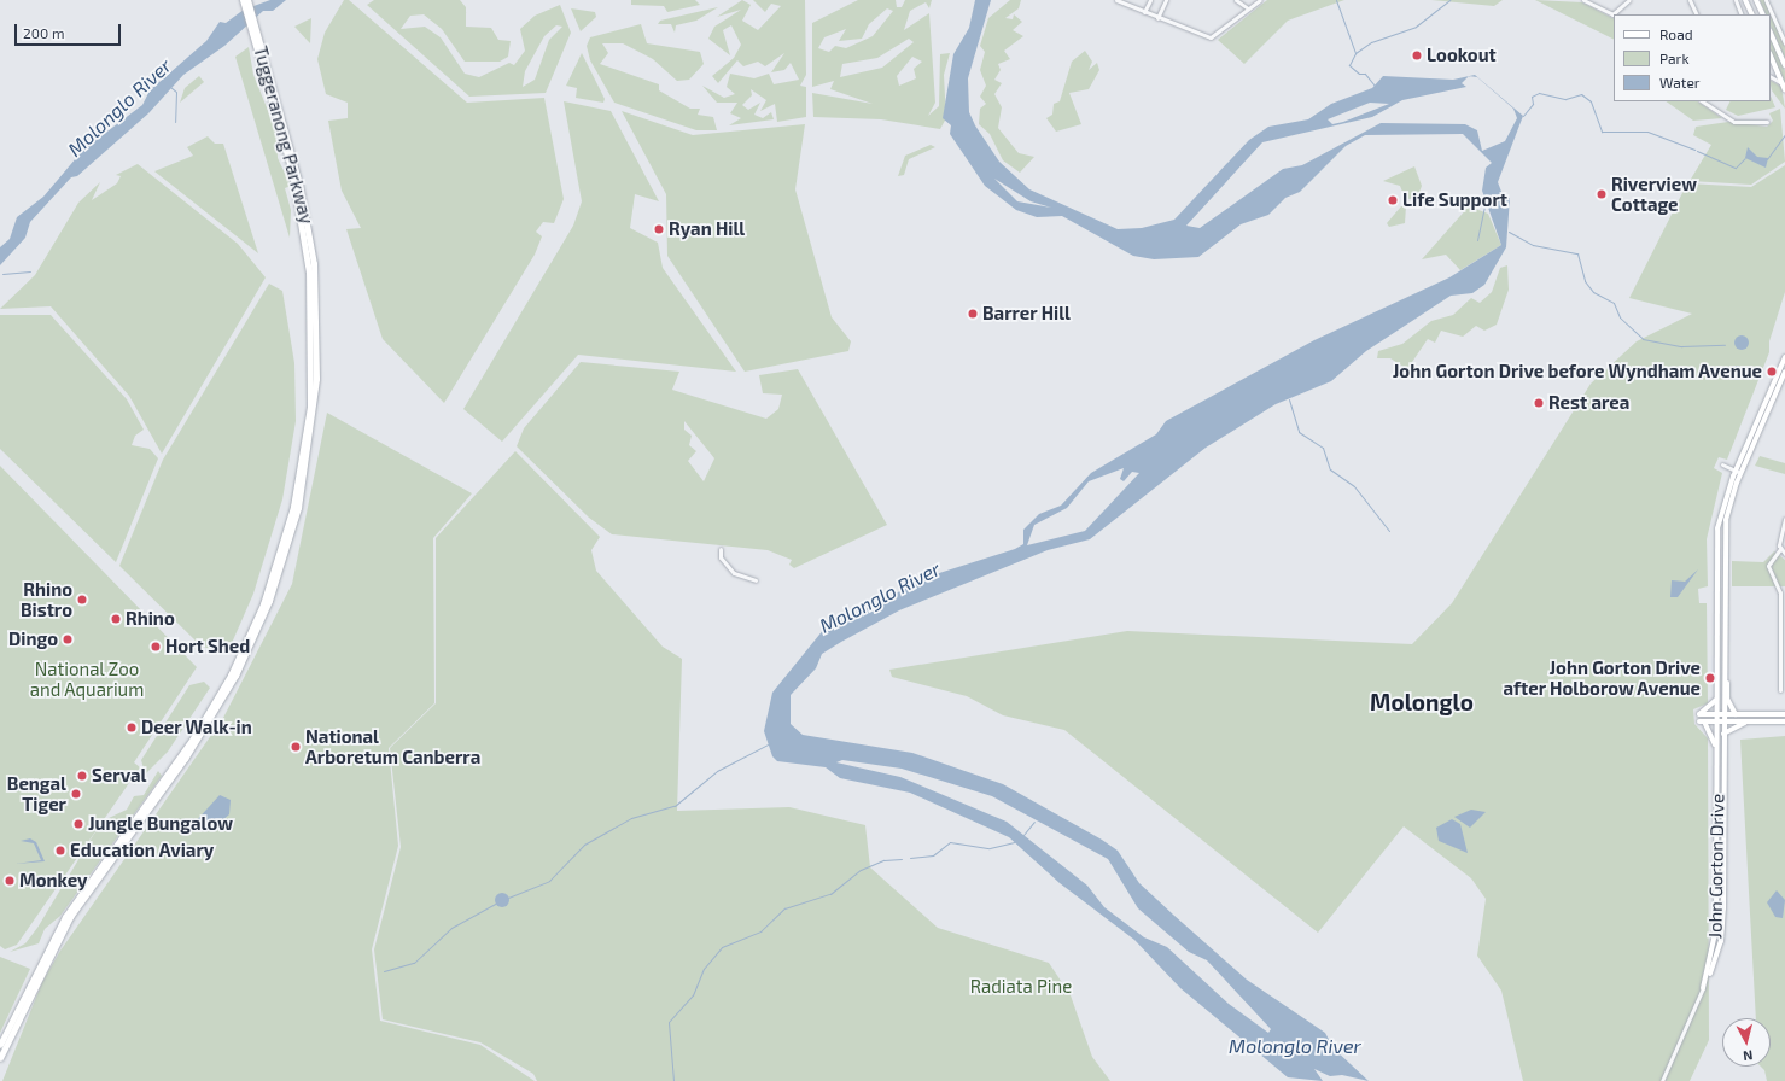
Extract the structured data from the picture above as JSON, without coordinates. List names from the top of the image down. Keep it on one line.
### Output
{"streets":{"highway":["Tuggeranong Parkway"],"main road":["John Gorton Drive"]},"districts":["Molonglo"],"water":["Molonglo River"],"parks":["National Zoo and Aquarium","Radiata Pine"],"places":["Lookout","Riverview Cottage","Life Support","Ryan Hill","Barrer Hill","John Gorton Drive before Wyndham Avenue","Rest area","Rhino Bistro","Rhino","Dingo","Hort Shed","John Gorton Drive after Holborow Avenue","Deer Walk-in","National Arboretum Canberra","Serval","Bengal Tiger","Jungle Bungalow","Education Aviary","Monkey"],"legend":["Road","Park","Water"],"scale_bar":"200 m","north":"bottom"}
